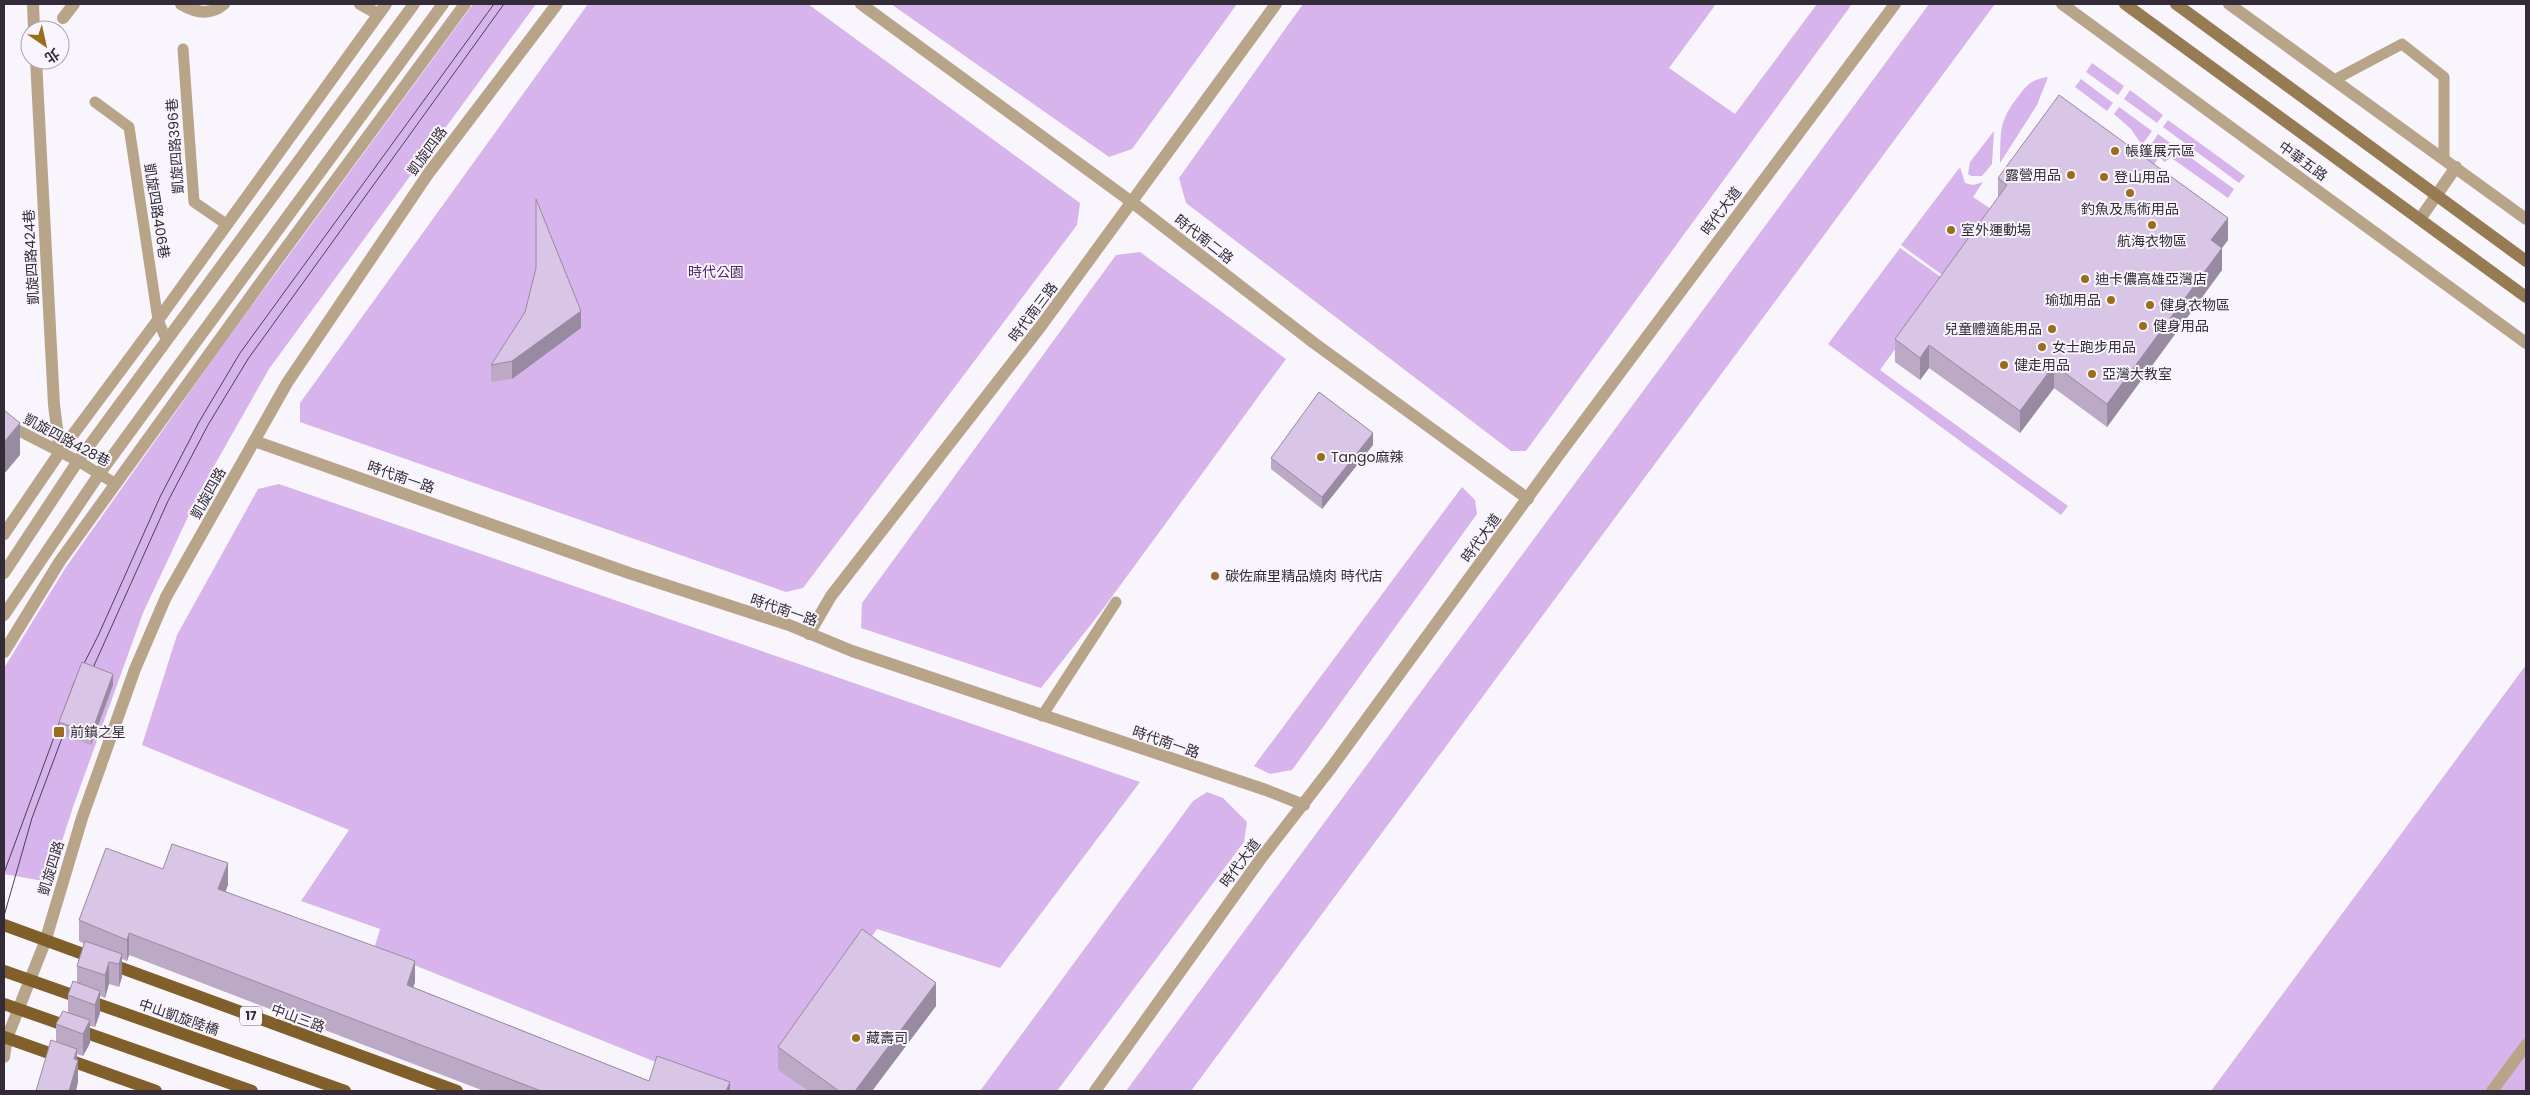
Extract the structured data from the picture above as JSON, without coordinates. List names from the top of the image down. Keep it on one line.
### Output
{"streets":{"main road":["中華五路","17","中山凱旋陸橋","中山三路"],"street":["凱旋四路","時代大道","時代南二路","凱旋四路424巷","時代南三路","時代南一路"],"lane":["凱旋四路396巷","凱旋四路406巷","凱旋四路428巷"]},"crossings":[["凱旋四路","時代南一路"],["凱旋四路","17"],["凱旋四路","中山三路"],["時代大道","時代南二路"],["時代大道","時代南一路"],["時代南二路","時代南三路"],["凱旋四路424巷","凱旋四路428巷"],["時代南三路","時代南一路"],["17","中山三路"]],"parks":["時代公園"],"places":{"other":["帳篷展示區","露營用品","登山用品","釣魚及馬術用品","航海衣物區","室外運動場","迪卡儂高雄亞灣店","瑜珈用品","健身衣物區","健身用品","兒童體適能用品","女士跑步用品","健走用品","亞灣大教室","Tango麻辣","碳佐麻里精品燒肉 時代店","藏壽司"],"transit":["前鎮之星"]},"north":"bottom right"}
